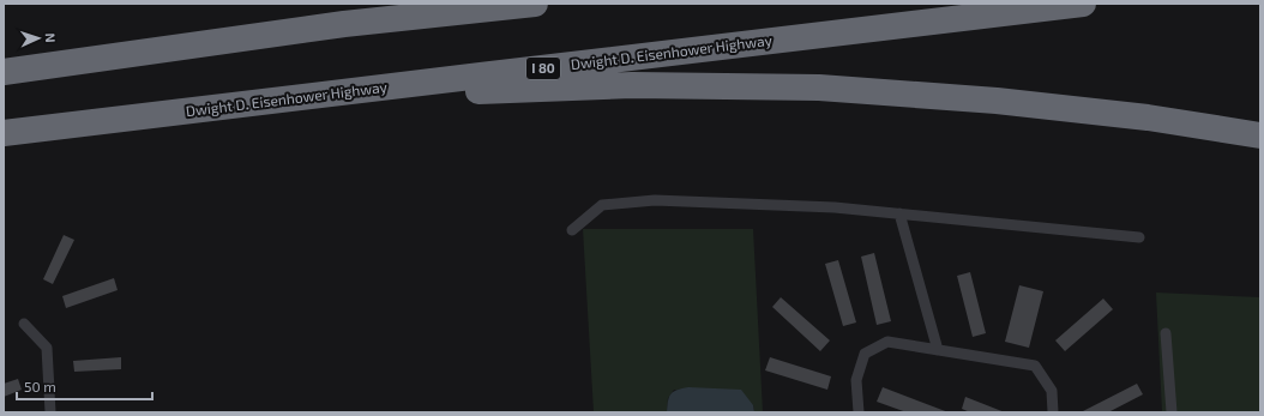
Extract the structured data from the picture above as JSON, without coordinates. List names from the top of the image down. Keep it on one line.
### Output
{"streets":{"highway":["Dwight D. Eisenhower Highway","I 80"]},"scale_bar":"50 m","north":"right"}
